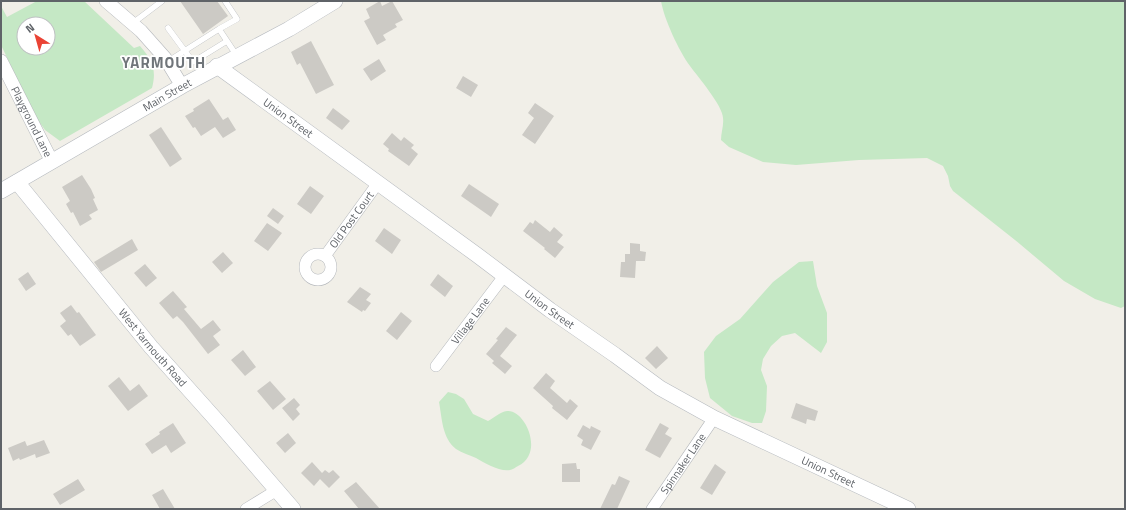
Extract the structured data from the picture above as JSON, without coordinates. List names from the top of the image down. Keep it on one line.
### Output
{"streets":{"main road":["Main Street","Union Street","West Yarmouth Road"],"street":["Playground Lane","Old Post Court","Village Lane","Spinnaker Lane"]},"crossings":[["Main Street","Union Street"],["Main Street","Playground Lane"],["Main Street","West Yarmouth Road"],["Union Street","Old Post Court"],["Union Street","Village Lane"],["Union Street","Spinnaker Lane"]],"districts":["YARMOUTH"],"north":"top left"}
